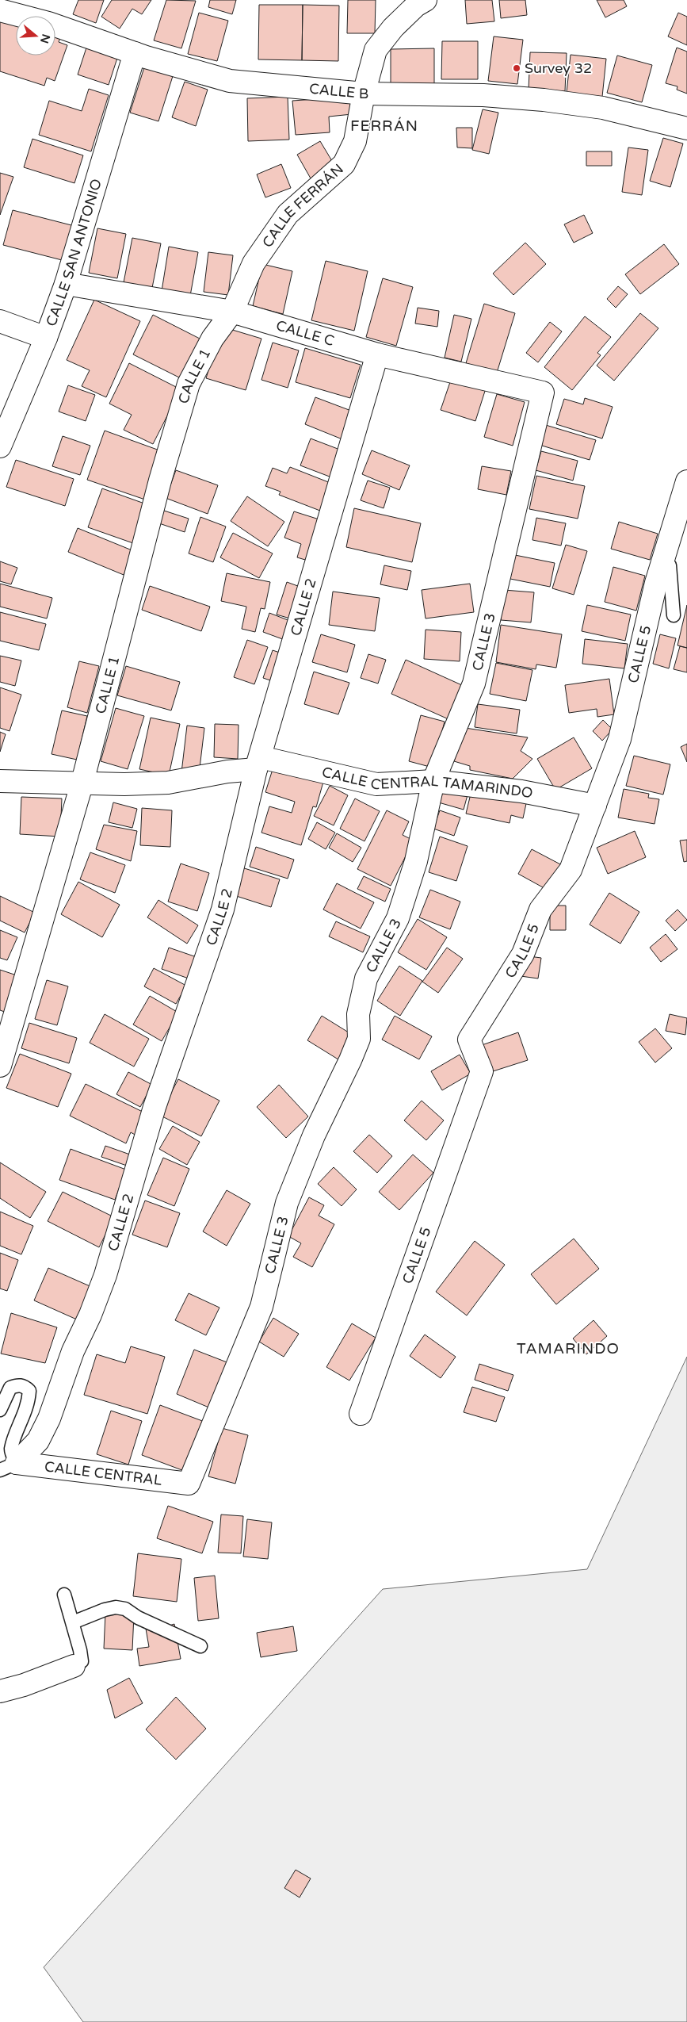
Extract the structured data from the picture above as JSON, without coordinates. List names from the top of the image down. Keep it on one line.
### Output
{"streets":{"street":["CALLE B","CALLE FERRÁN","CALLE SAN ANTONIO","CALLE C","CALLE 1","CALLE 2","CALLE 3","CALLE 5","CALLE CENTRAL TAMARINDO","CALLE CENTRAL"]},"crossings":[["CALLE B","CALLE FERRÁN"],["CALLE B","CALLE SAN ANTONIO"],["CALLE FERRÁN","CALLE C"],["CALLE FERRÁN","CALLE 1"],["CALLE SAN ANTONIO","CALLE C"],["CALLE C","CALLE 1"],["CALLE C","CALLE 2"],["CALLE C","CALLE 3"],["CALLE 1","CALLE CENTRAL TAMARINDO"],["CALLE 2","CALLE CENTRAL TAMARINDO"],["CALLE 2","CALLE CENTRAL"],["CALLE 3","CALLE CENTRAL TAMARINDO"],["CALLE 3","CALLE CENTRAL"],["CALLE 5","CALLE CENTRAL TAMARINDO"]],"districts":["FERRÁN","TAMARINDO"],"places":["Survey 32"],"north":"right"}
